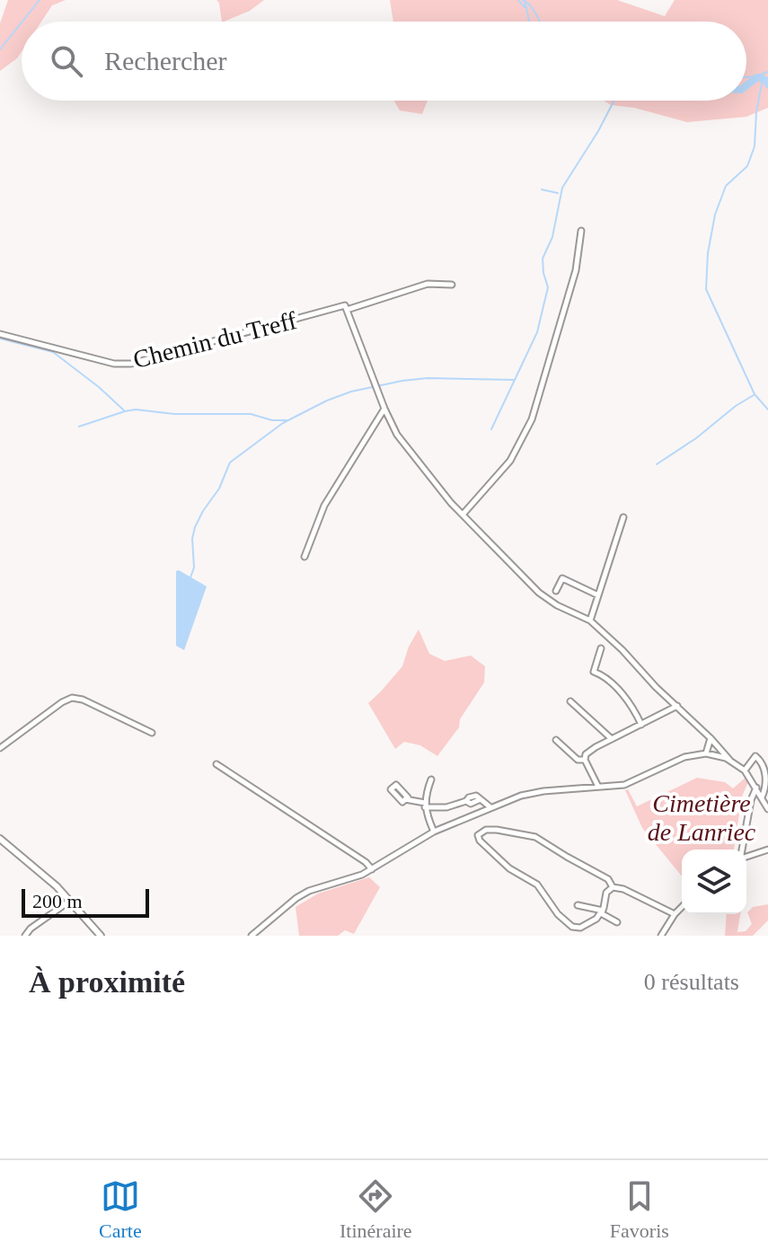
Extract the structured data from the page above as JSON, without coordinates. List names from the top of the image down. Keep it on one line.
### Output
{"streets":{"street":["Chemin du Treff"]},"parks":["Cimetière de Lanriec"],"scale_bar":"200 m","page":{"search":"Rechercher","scale":"200 m","heading":["À proximité","0 résultats"],"nav":["Carte","Itinéraire","Favoris"]}}
